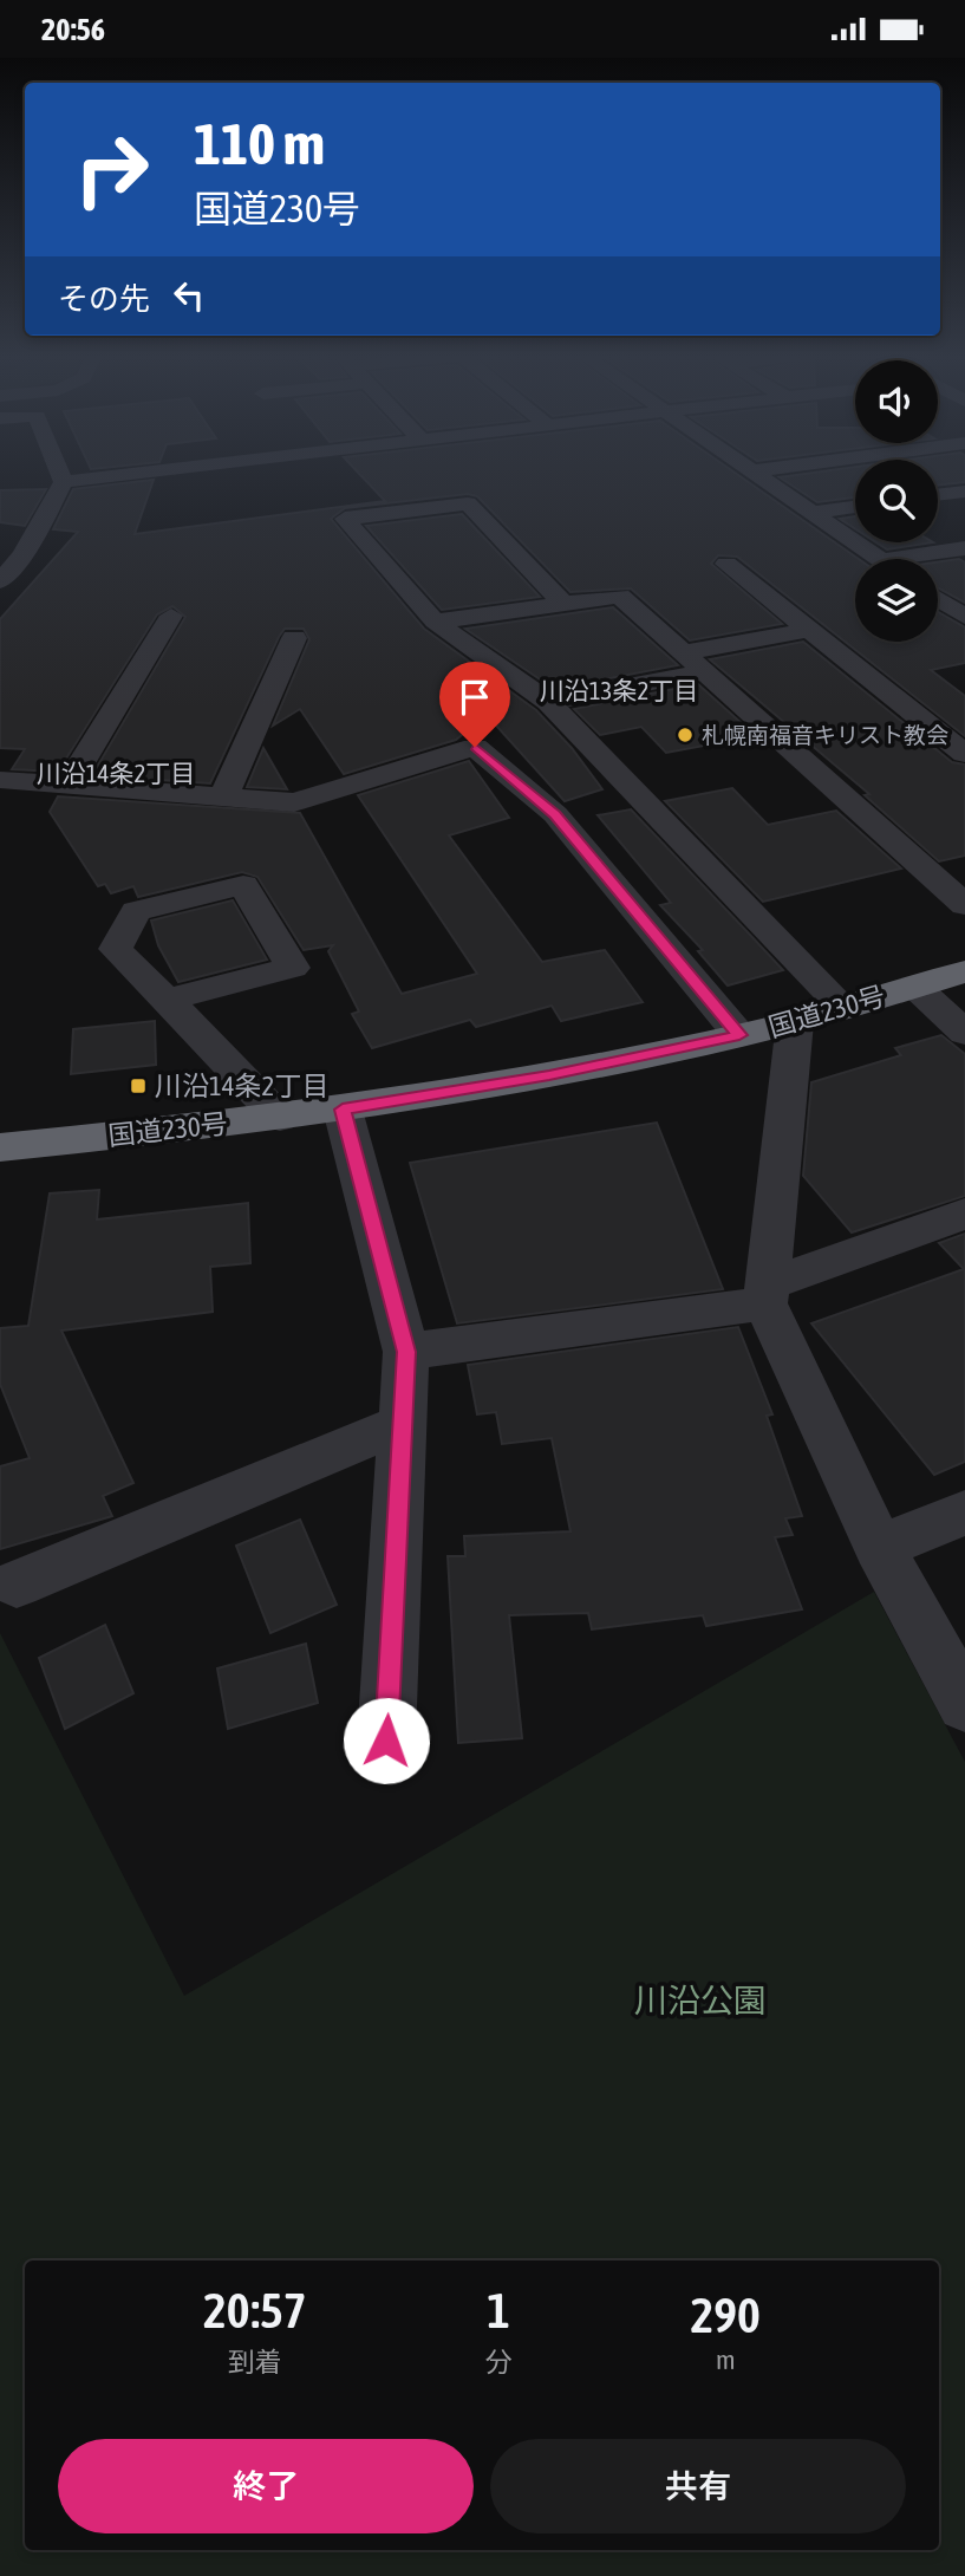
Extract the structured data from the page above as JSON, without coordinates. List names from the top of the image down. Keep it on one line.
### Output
{"streets":{"highway":["国道230号"]},"districts":["川沿13条2丁目","川沿14条2丁目"],"parks":["川沿公園"],"places":{"other":["札幌南福音キリスト教会"],"transit":["川沿14条2丁目"]},"page":{"status":"20:56","turn":["110 m","国道230号"],"then":"その先","eta":["20:57","到着","1","分","290","m"],"buttons":["終了","共有"]}}
